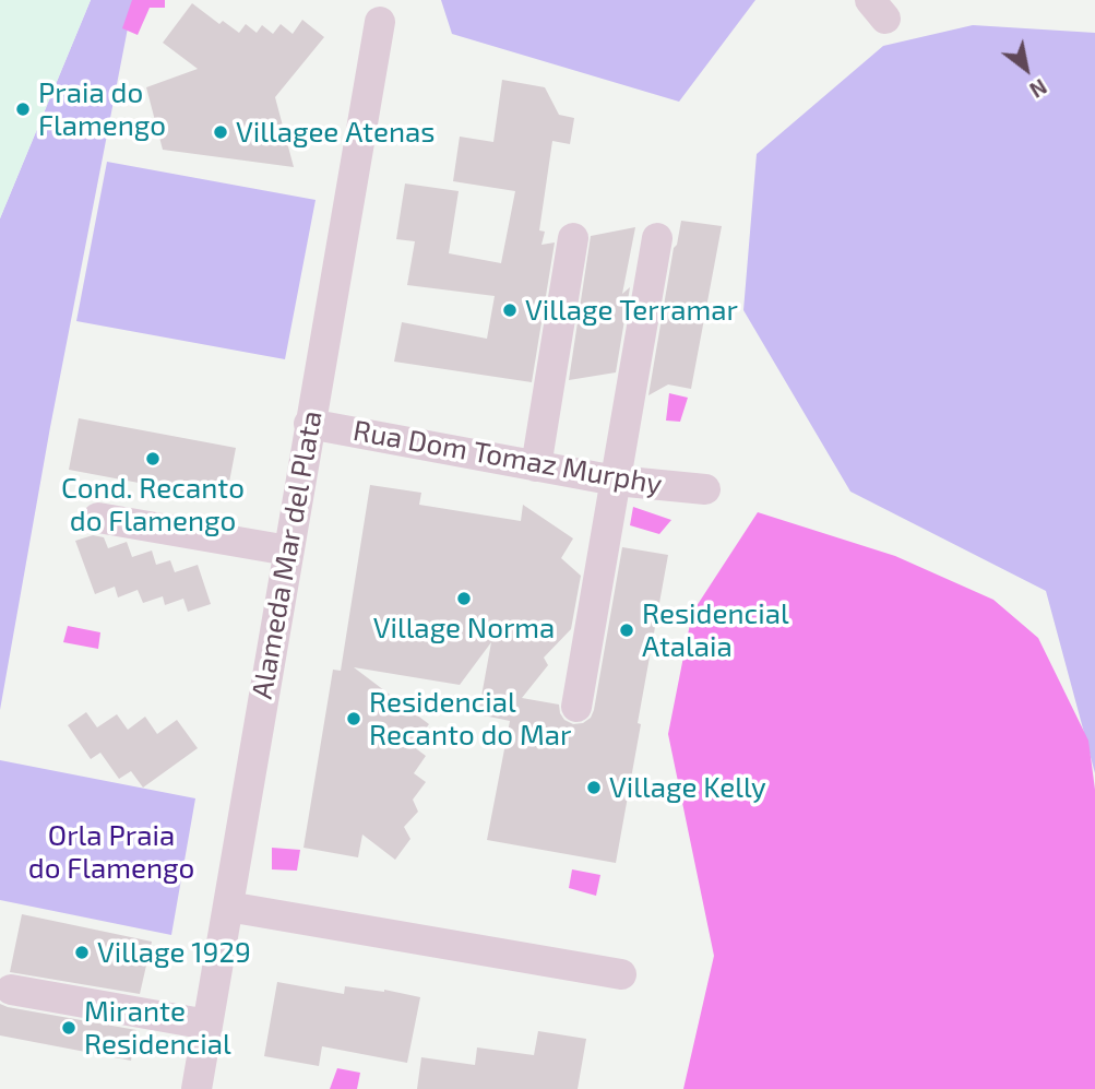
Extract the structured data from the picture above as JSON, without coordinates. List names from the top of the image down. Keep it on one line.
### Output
{"streets":{"street":["Rua Dom Tomaz Murphy","Alameda Mar del Plata"]},"crossings":[["Rua Dom Tomaz Murphy","Alameda Mar del Plata"]],"parks":["Orla Praia do Flamengo"],"places":["Praia do Flamengo","Villagee Atenas","Village Terramar","Cond. Recanto do Flamengo","Village Norma","Residencial Atalaia","Residencial Recanto do Mar","Village Kelly","Village 1929","Mirante Residencial"],"north":"bottom right"}
